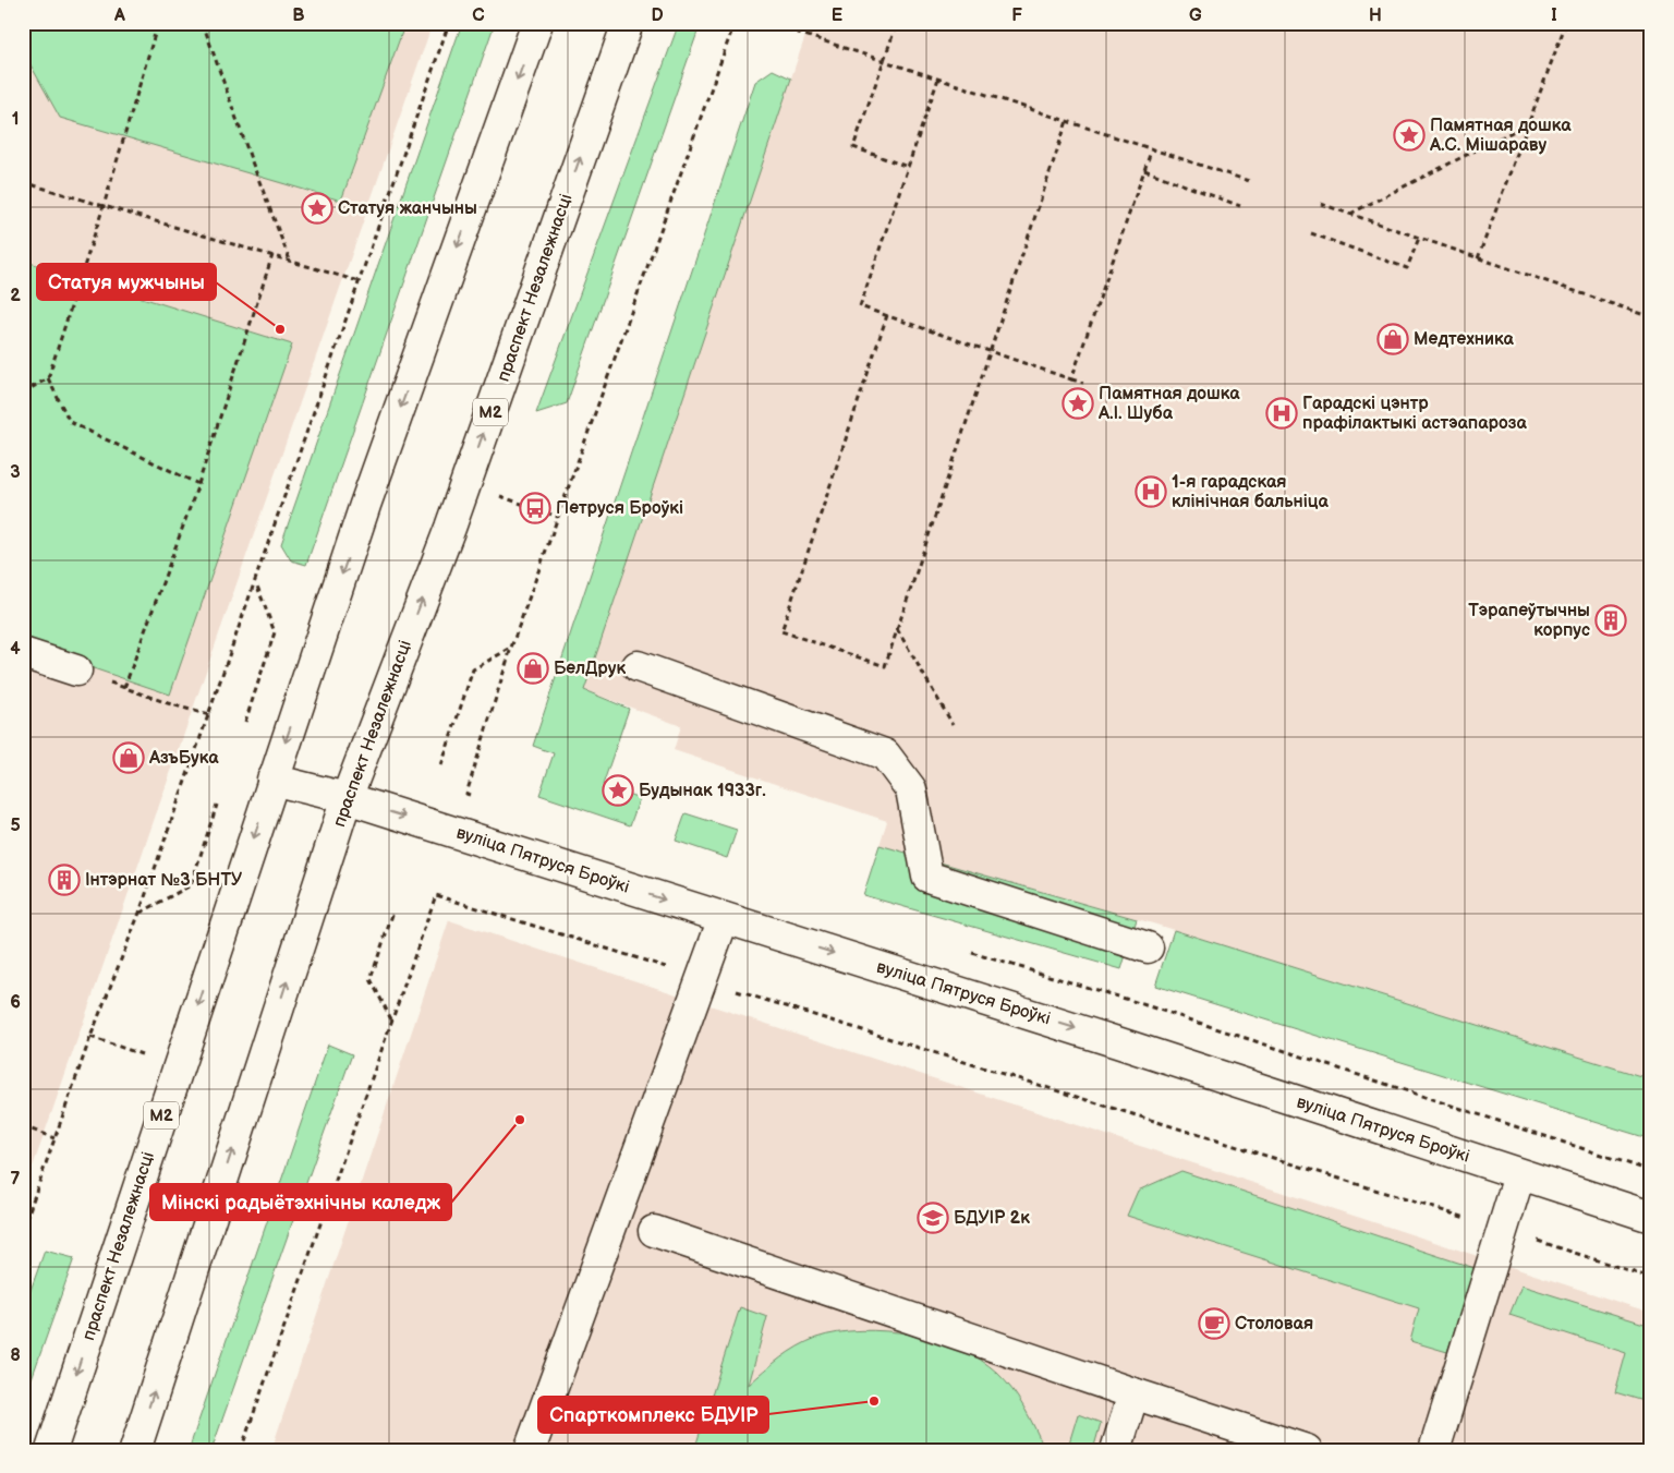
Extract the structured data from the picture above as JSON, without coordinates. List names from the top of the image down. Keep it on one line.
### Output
{"streets":{"main road":["праспект Незалежнасці","М2","вуліца Пятруся Броўкі"]},"crossings":[["праспект Незалежнасці","вуліца Пятруся Броўкі"]],"places":{"place":["Памятная дошка А.С. Мішараву","Статуя жанчыны","Памятная дошка А.І. Шуба","Будынак 1933г."],"other":["Статуя мужчыны","Мінскі радыётэхнічны каледж","Спарткомплекс БДУІР"],"shop":["Медтехника","БелДрук","АзъБука"],"hospital":["Гарадскі цэнтр прафілактыкі астэапароза","1-я гарадская клінічная бальніца"],"bus stop":["Петруся Броўкі"],"building":["Тэрапеўтычны корпус","Інтэрнат №3 БНТУ"],"school or university":["БДУІР 2к"],"cafe":["Столовая"]},"grid":{"columns":["A","B","C","D","E","F","G","H","I"],"rows":["1","2","3","4","5","6","7","8"]}}
